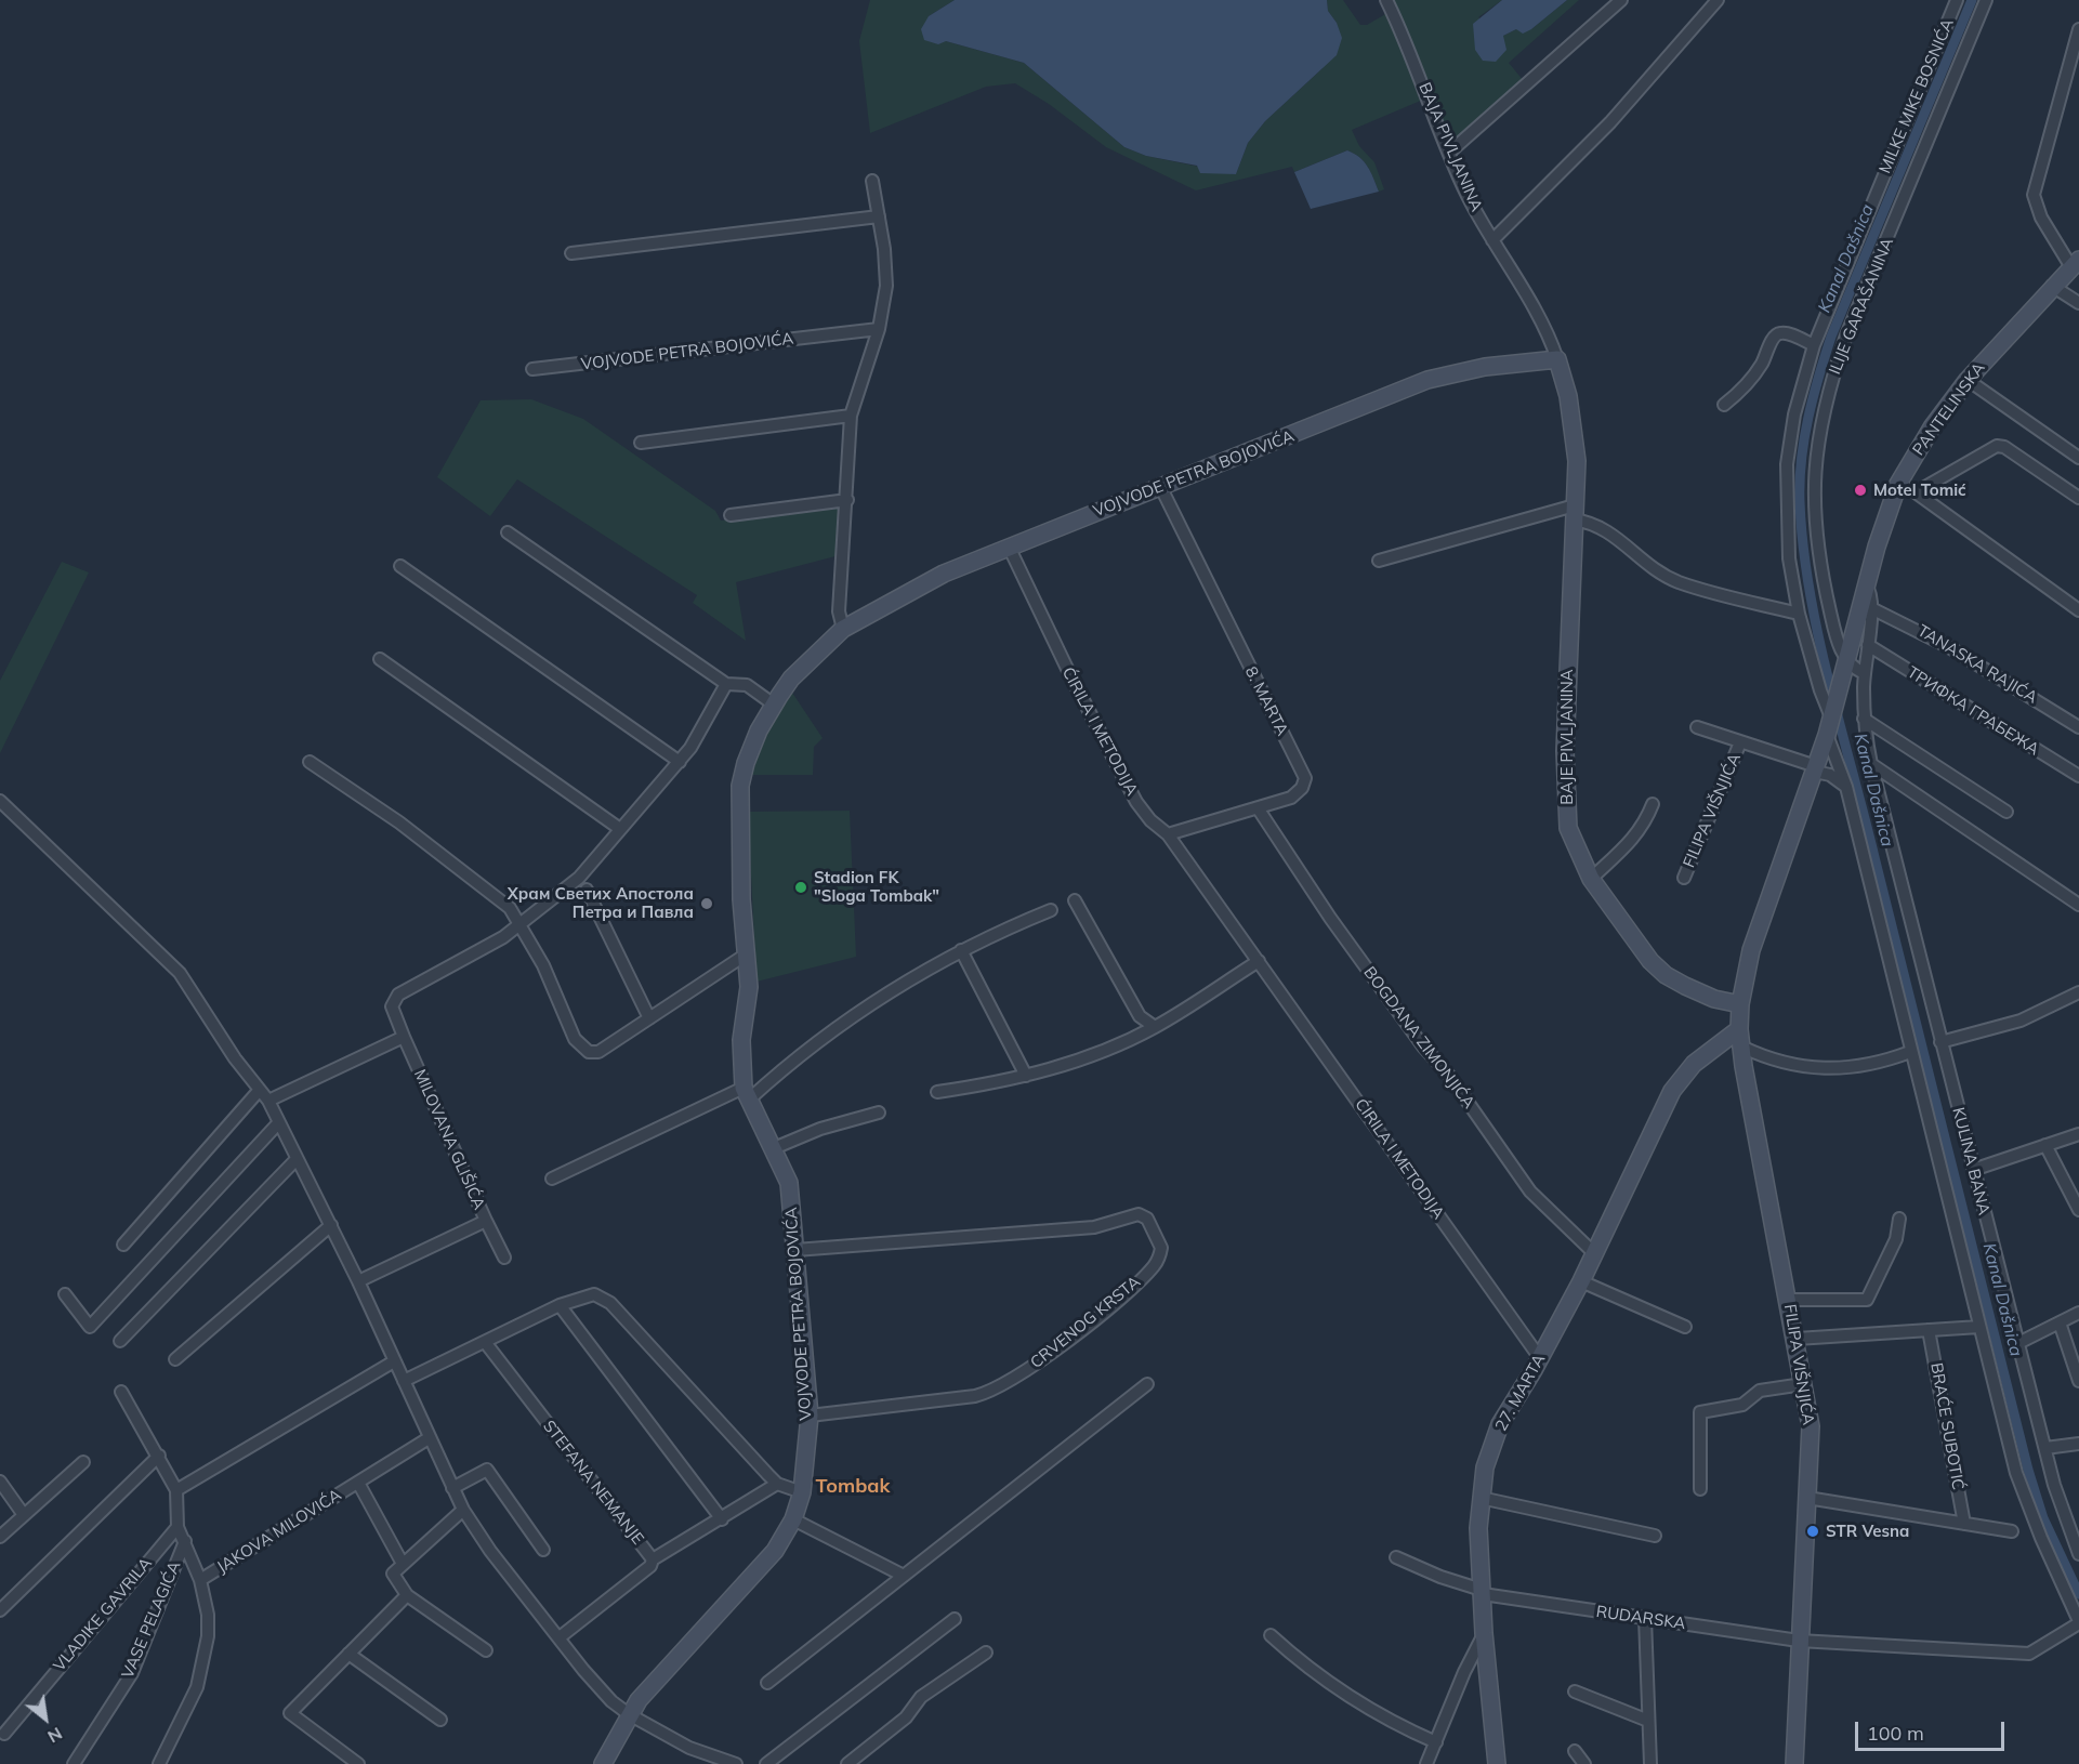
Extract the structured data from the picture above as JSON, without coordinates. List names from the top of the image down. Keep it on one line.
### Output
{"streets":{"street":["MILKE MIKE BOSNIĆA","BAJA PIVLJANINA","ILIJE GARAŠANINA","VOJVODE PETRA BOJOVIĆA","PANTELINSKA","TANASKA RAJIĆA","8. MARTA","ТРИФКА ГРАБЕЖА","ĆIRILA I METODIJA","BAJE PIVLJANINA","FILIPA VIŠNJIĆA","BOGDANA ZIMONJIĆA","MILOVANA GLIŠIĆA","KULINA BANA","CRVENOG KRSTA","27. MARTA","BRAĆE SUBOTIĆ","STEFANA NEMANJE","JAKOVA MILOVIĆA","VLADIKE GAVRILA","RUDARSKA","VASE PELAGIĆA"]},"crossings":[["MILKE MIKE BOSNIĆA","PANTELINSKA"],["MILKE MIKE BOSNIĆA","FILIPA VIŠNJIĆA"],["BAJA PIVLJANINA","VOJVODE PETRA BOJOVIĆA"],["BAJA PIVLJANINA","BAJE PIVLJANINA"],["ILIJE GARAŠANINA","PANTELINSKA"],["VOJVODE PETRA BOJOVIĆA","8. MARTA"],["VOJVODE PETRA BOJOVIĆA","ĆIRILA I METODIJA"],["VOJVODE PETRA BOJOVIĆA","BAJE PIVLJANINA"],["VOJVODE PETRA BOJOVIĆA","CRVENOG KRSTA"],["PANTELINSKA","FILIPA VIŠNJIĆA"],["PANTELINSKA","KULINA BANA"],["TANASKA RAJIĆA","KULINA BANA"],["8. MARTA","ĆIRILA I METODIJA"],["8. MARTA","BOGDANA ZIMONJIĆA"],["ТРИФКА ГРАБЕЖА","KULINA BANA"],["ĆIRILA I METODIJA","27. MARTA"],["BAJE PIVLJANINA","FILIPA VIŠNJIĆA"],["FILIPA VIŠNJIĆA","27. MARTA"],["FILIPA VIŠNJIĆA","RUDARSKA"],["BOGDANA ZIMONJIĆA","27. MARTA"],["27. MARTA","RUDARSKA"]],"districts":["Tombak"],"water":["Kanal Dašnica"],"places":["Motel Tomić","Stadion FK \"Sloga Tombak\"","Храм Светих Апостола Петра и Павла","STR Vesna"],"scale_bar":"100 m","north":"bottom right"}
